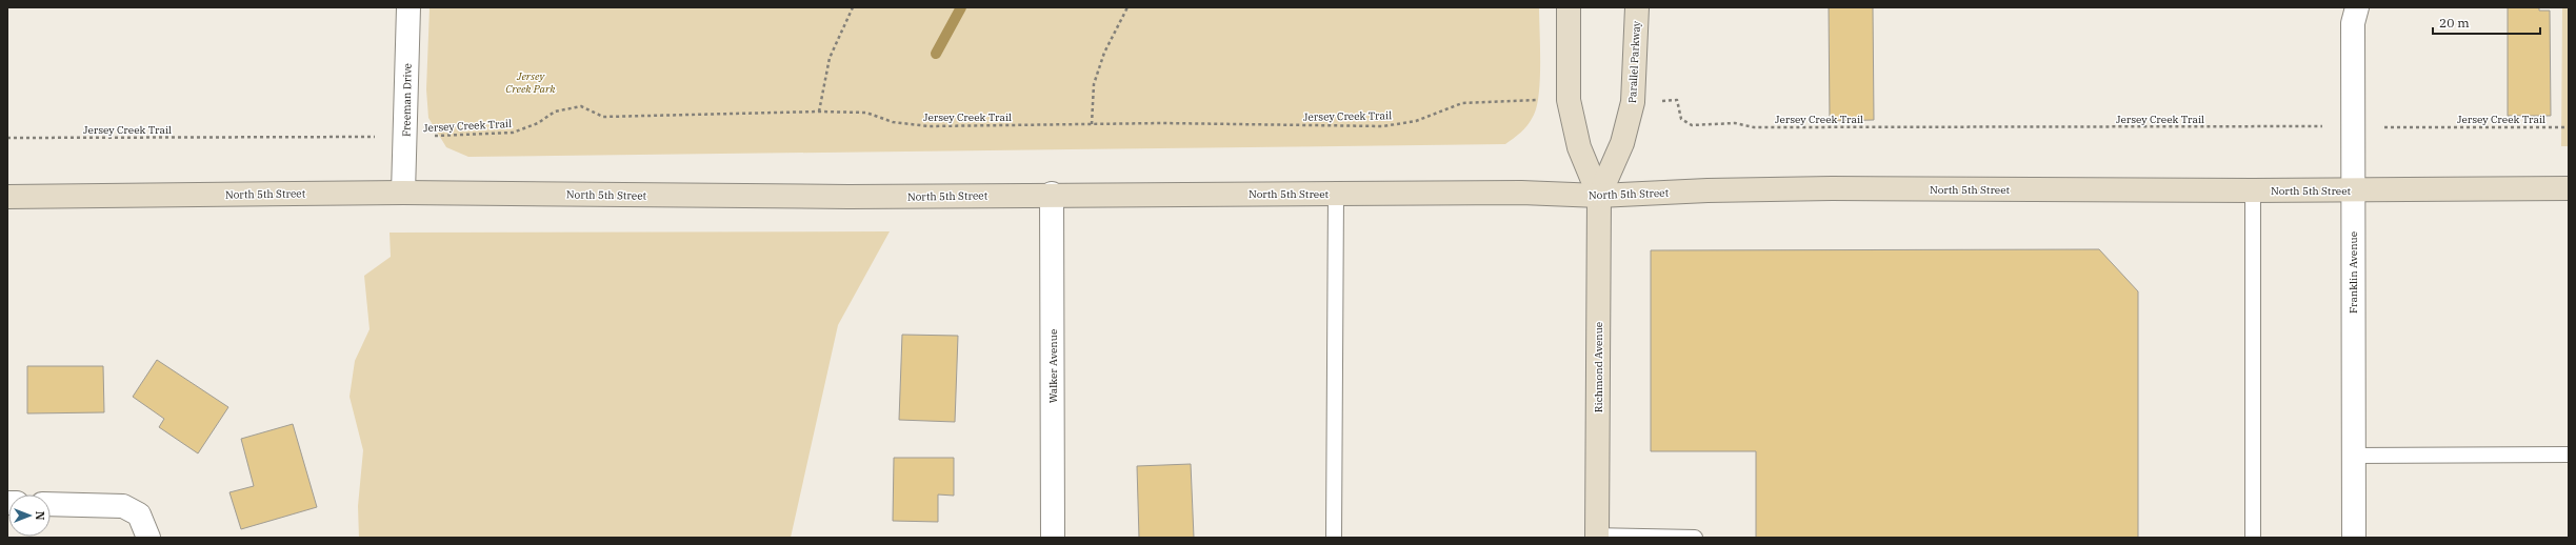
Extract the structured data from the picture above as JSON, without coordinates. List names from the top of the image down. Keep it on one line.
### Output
{"streets":{"street":["Parallel Parkway","Freeman Drive","North 5th Street","Franklin Avenue","Walker Avenue","Richmond Avenue"],"path":["Jersey Creek Trail"]},"crossings":[["Parallel Parkway","Jersey Creek Trail"],["Parallel Parkway","North 5th Street"],["Parallel Parkway","Richmond Avenue"],["Freeman Drive","Jersey Creek Trail"],["Freeman Drive","North 5th Street"],["Jersey Creek Trail","Franklin Avenue"],["North 5th Street","Franklin Avenue"],["North 5th Street","Walker Avenue"],["North 5th Street","Richmond Avenue"]],"parks":["Jersey Creek Park"],"scale_bar":"20 m","north":"right"}
